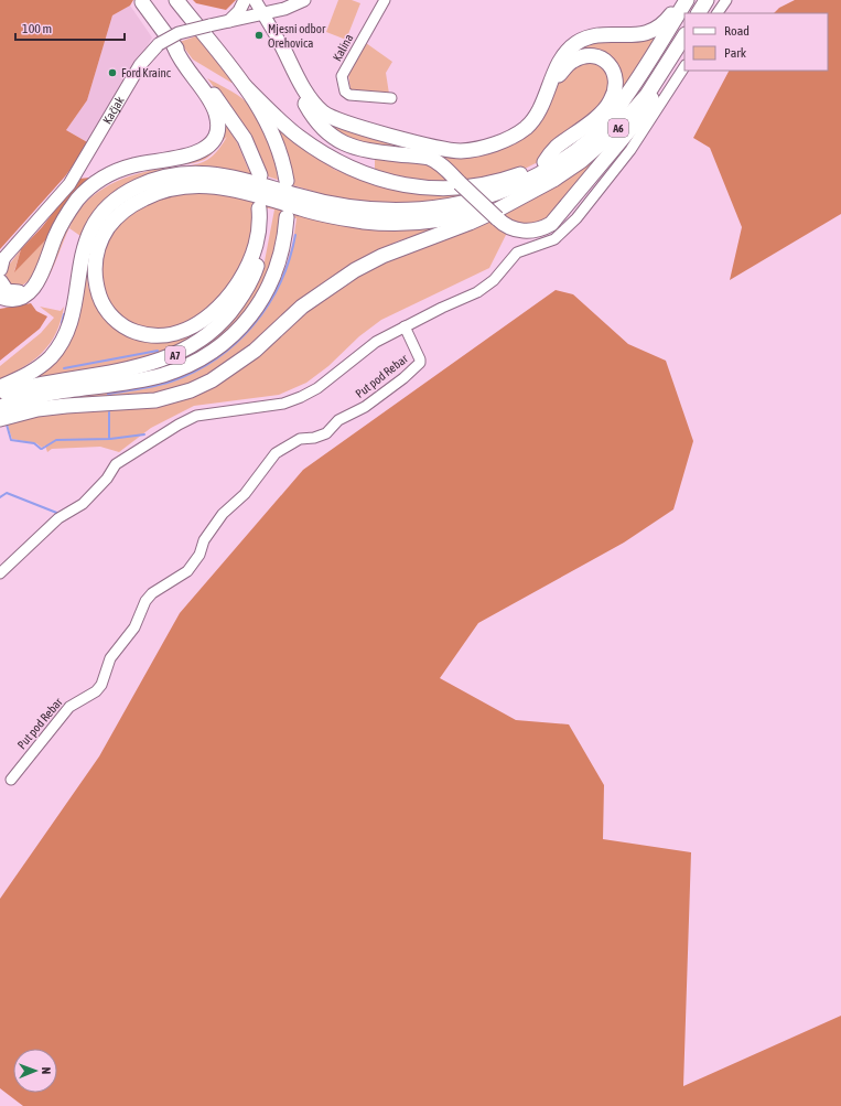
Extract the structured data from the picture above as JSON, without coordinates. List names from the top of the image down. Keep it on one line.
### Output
{"streets":{"highway":["A6","A7"],"main road":["Kačjak"],"street":["Kalina","Put pod Rebar"]},"crossings":[["A6","A7"]],"places":["Mjesni odbor Orehovica","Ford Krainc"],"legend":["Road","Park"],"scale_bar":"100 m","north":"right"}
